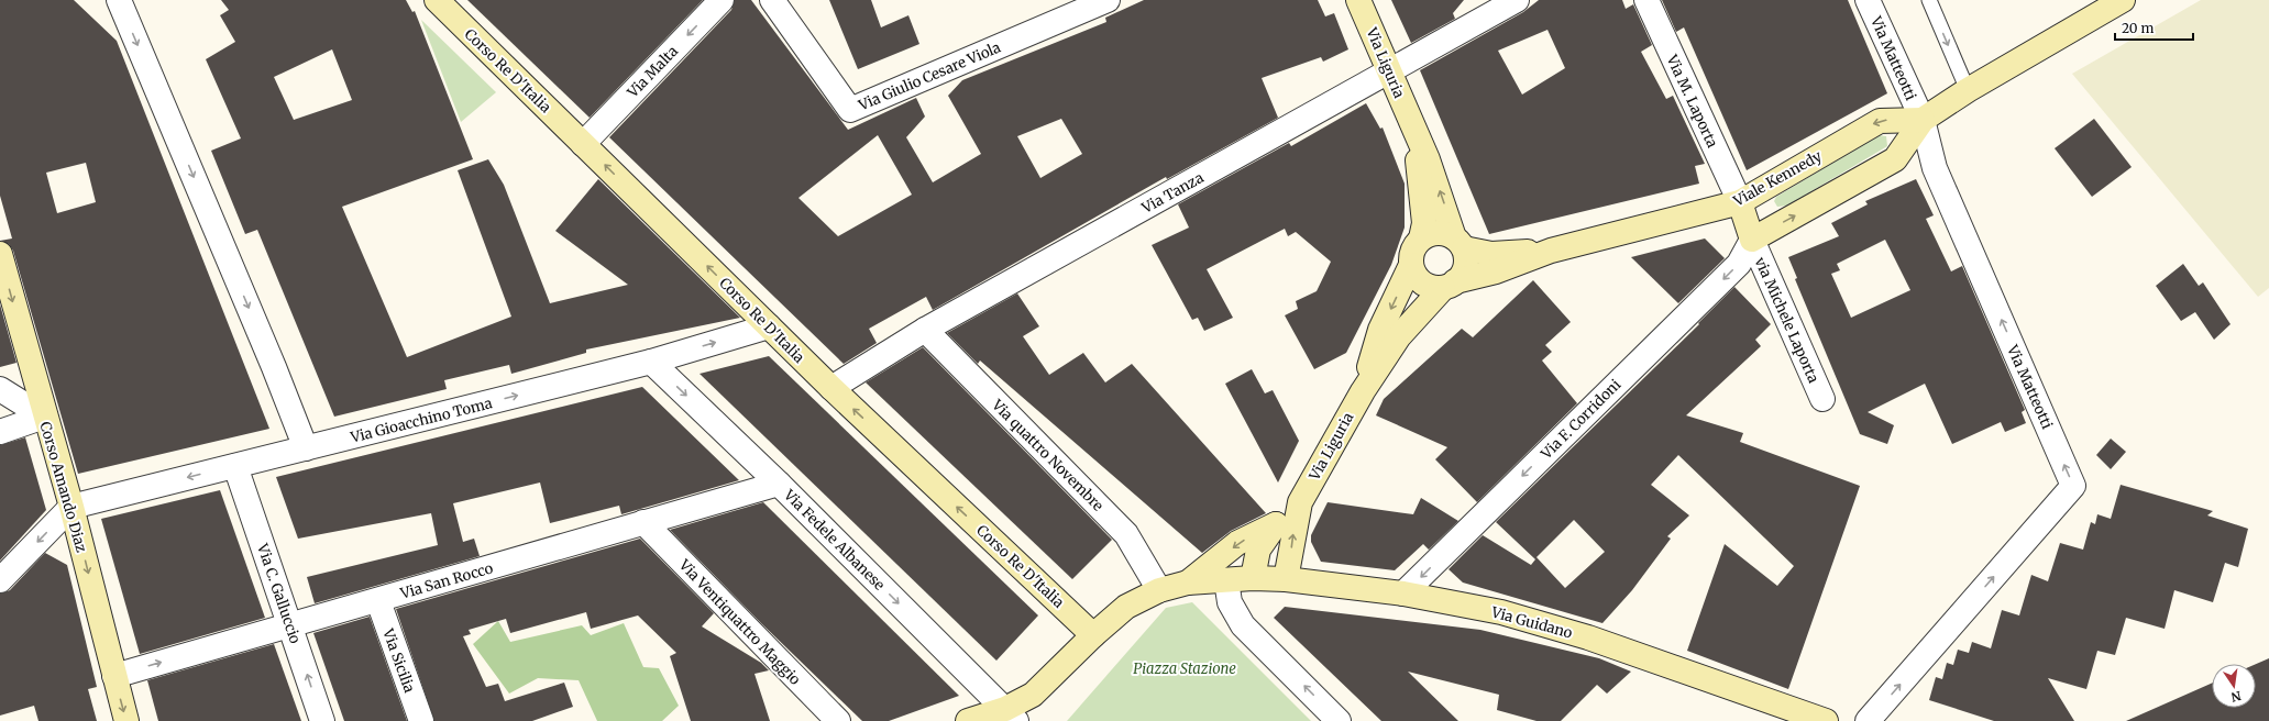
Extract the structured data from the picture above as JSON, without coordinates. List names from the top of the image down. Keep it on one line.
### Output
{"streets":{"main road":["Via Liguria","Corso Re D'Italia","Viale Kennedy","Corso Amando Diaz","Via Guidano"],"street":["Via Matteotti","Via Malta","Via Giulio Cesare Viola","Via M. Laporta","Via Tanza","via Michele Laporta","Via F. Corridoni","Via Gioacchino Toma","Via quattro Novembre","Via Fedele Albanese","Via San Rocco","Via C. Galluccio","Via Ventiquattro Maggio","Via Sicilia"]},"crossings":[["Via Matteotti","Viale Kennedy"],["Via Liguria","Viale Kennedy"],["Via Liguria","Via Tanza"],["Corso Re D'Italia","Via Malta"],["Corso Re D'Italia","Via Tanza"],["Corso Re D'Italia","Via Gioacchino Toma"],["Via M. Laporta","Viale Kennedy"],["Via Tanza","Via quattro Novembre"],["via Michele Laporta","Via F. Corridoni"],["Via F. Corridoni","Via Guidano"],["Via Gioacchino Toma","Corso Amando Diaz"],["Via Gioacchino Toma","Via Fedele Albanese"],["Via Gioacchino Toma","Via C. Galluccio"],["Corso Amando Diaz","Via San Rocco"],["Via Fedele Albanese","Via San Rocco"],["Via San Rocco","Via C. Galluccio"],["Via San Rocco","Via Ventiquattro Maggio"],["Via San Rocco","Via Sicilia"]],"one_way":["Via Matteotti","Corso Re D'Italia","Via Malta","Via F. Corridoni","Corso Amando Diaz","Via Fedele Albanese","Via C. Galluccio"],"parks":["Piazza Stazione"],"scale_bar":"20 m","north":"bottom"}
